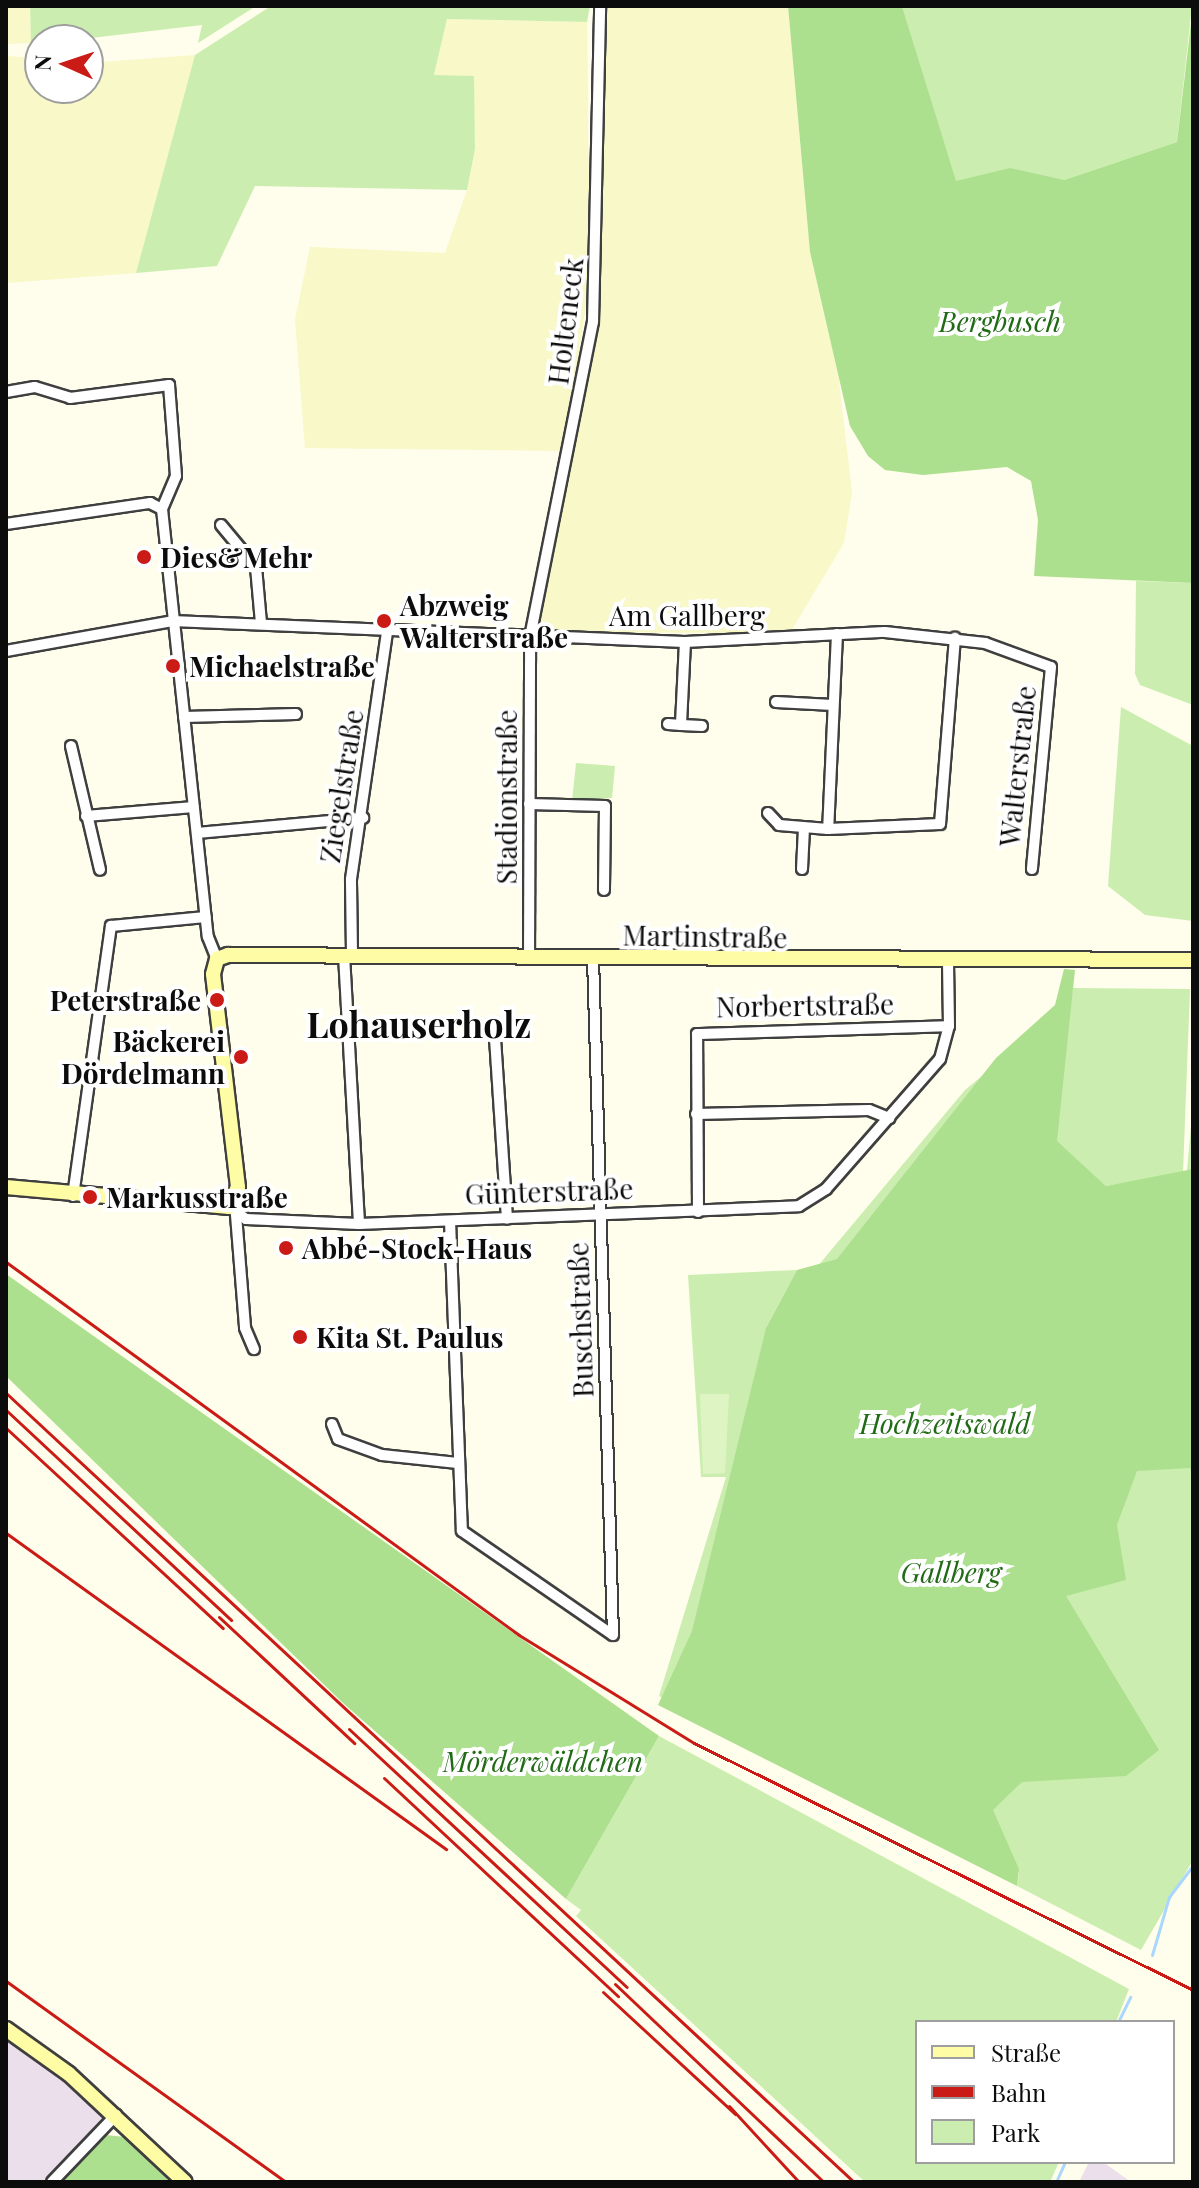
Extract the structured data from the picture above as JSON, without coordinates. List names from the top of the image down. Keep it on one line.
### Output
{"streets":{"street":["Holteneck","Am Gallberg","Walterstraße","Ziegelstraße","Stadionstraße","Martinstraße","Norbertstraße","Günterstraße","Buschstraße"]},"crossings":[["Holteneck","Am Gallberg"],["Holteneck","Stadionstraße"],["Am Gallberg","Walterstraße"],["Am Gallberg","Ziegelstraße"],["Am Gallberg","Stadionstraße"],["Ziegelstraße","Martinstraße"],["Ziegelstraße","Günterstraße"],["Stadionstraße","Martinstraße"],["Martinstraße","Günterstraße"],["Martinstraße","Buschstraße"],["Norbertstraße","Günterstraße"],["Günterstraße","Buschstraße"]],"districts":["Lohauserholz"],"parks":["Bergbusch","Hochzeitswald","Gallberg","Mörderwäldchen"],"places":["Dies&Mehr","Abzweig Walterstraße","Michaelstraße","Peterstraße","Bäckerei Dördelmann","Markusstraße","Abbé-Stock-Haus","Kita St. Paulus"],"legend":["Straße","Bahn","Park"],"north":"left"}
